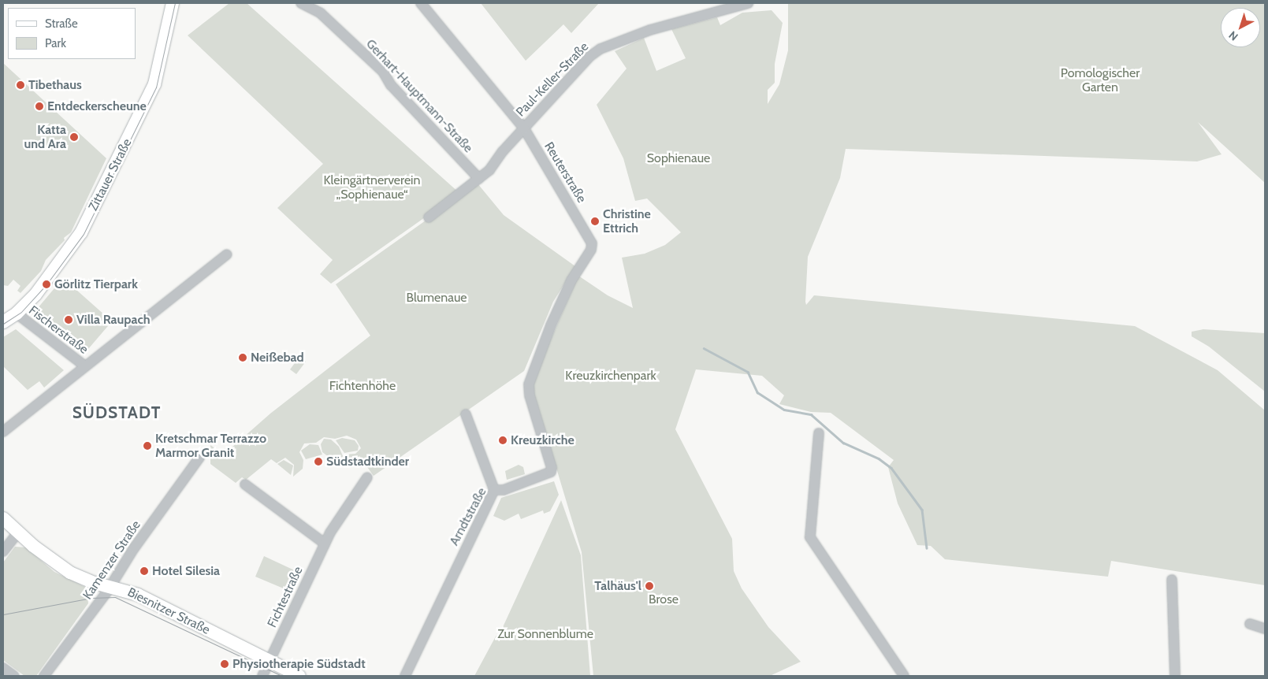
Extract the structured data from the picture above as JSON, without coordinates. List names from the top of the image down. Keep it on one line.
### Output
{"streets":{"main road":["Zittauer Straße","Biesnitzer Straße"],"street":["Paul-Keller-Straße","Gerhart-Hauptmann-Straße","Reuterstraße","Fischerstraße","Arndtstraße","Kamenzer Straße","Fichtestraße"]},"crossings":[["Paul-Keller-Straße","Gerhart-Hauptmann-Straße"],["Paul-Keller-Straße","Reuterstraße"],["Reuterstraße","Arndtstraße"],["Zittauer Straße","Fischerstraße"],["Kamenzer Straße","Biesnitzer Straße"],["Fichtestraße","Biesnitzer Straße"]],"districts":["SÜDSTADT"],"parks":["Pomologischer Garten","Sophienaue","Kleingärtnerverein „Sophienaue“","Blumenaue","Kreuzkirchenpark","Fichtenhöhe","Brose","Zur Sonnenblume"],"places":["Tibethaus","Entdeckerscheune","Katta und Ara","Christine Ettrich","Görlitz Tierpark","Villa Raupach","Neißebad","Kreuzkirche","Kretschmar Terrazzo Marmor Granit","Südstadtkinder","Hotel Silesia","Talhäus'l","Physiotherapie Südstadt"],"legend":["Straße","Park"],"north":"bottom left"}
